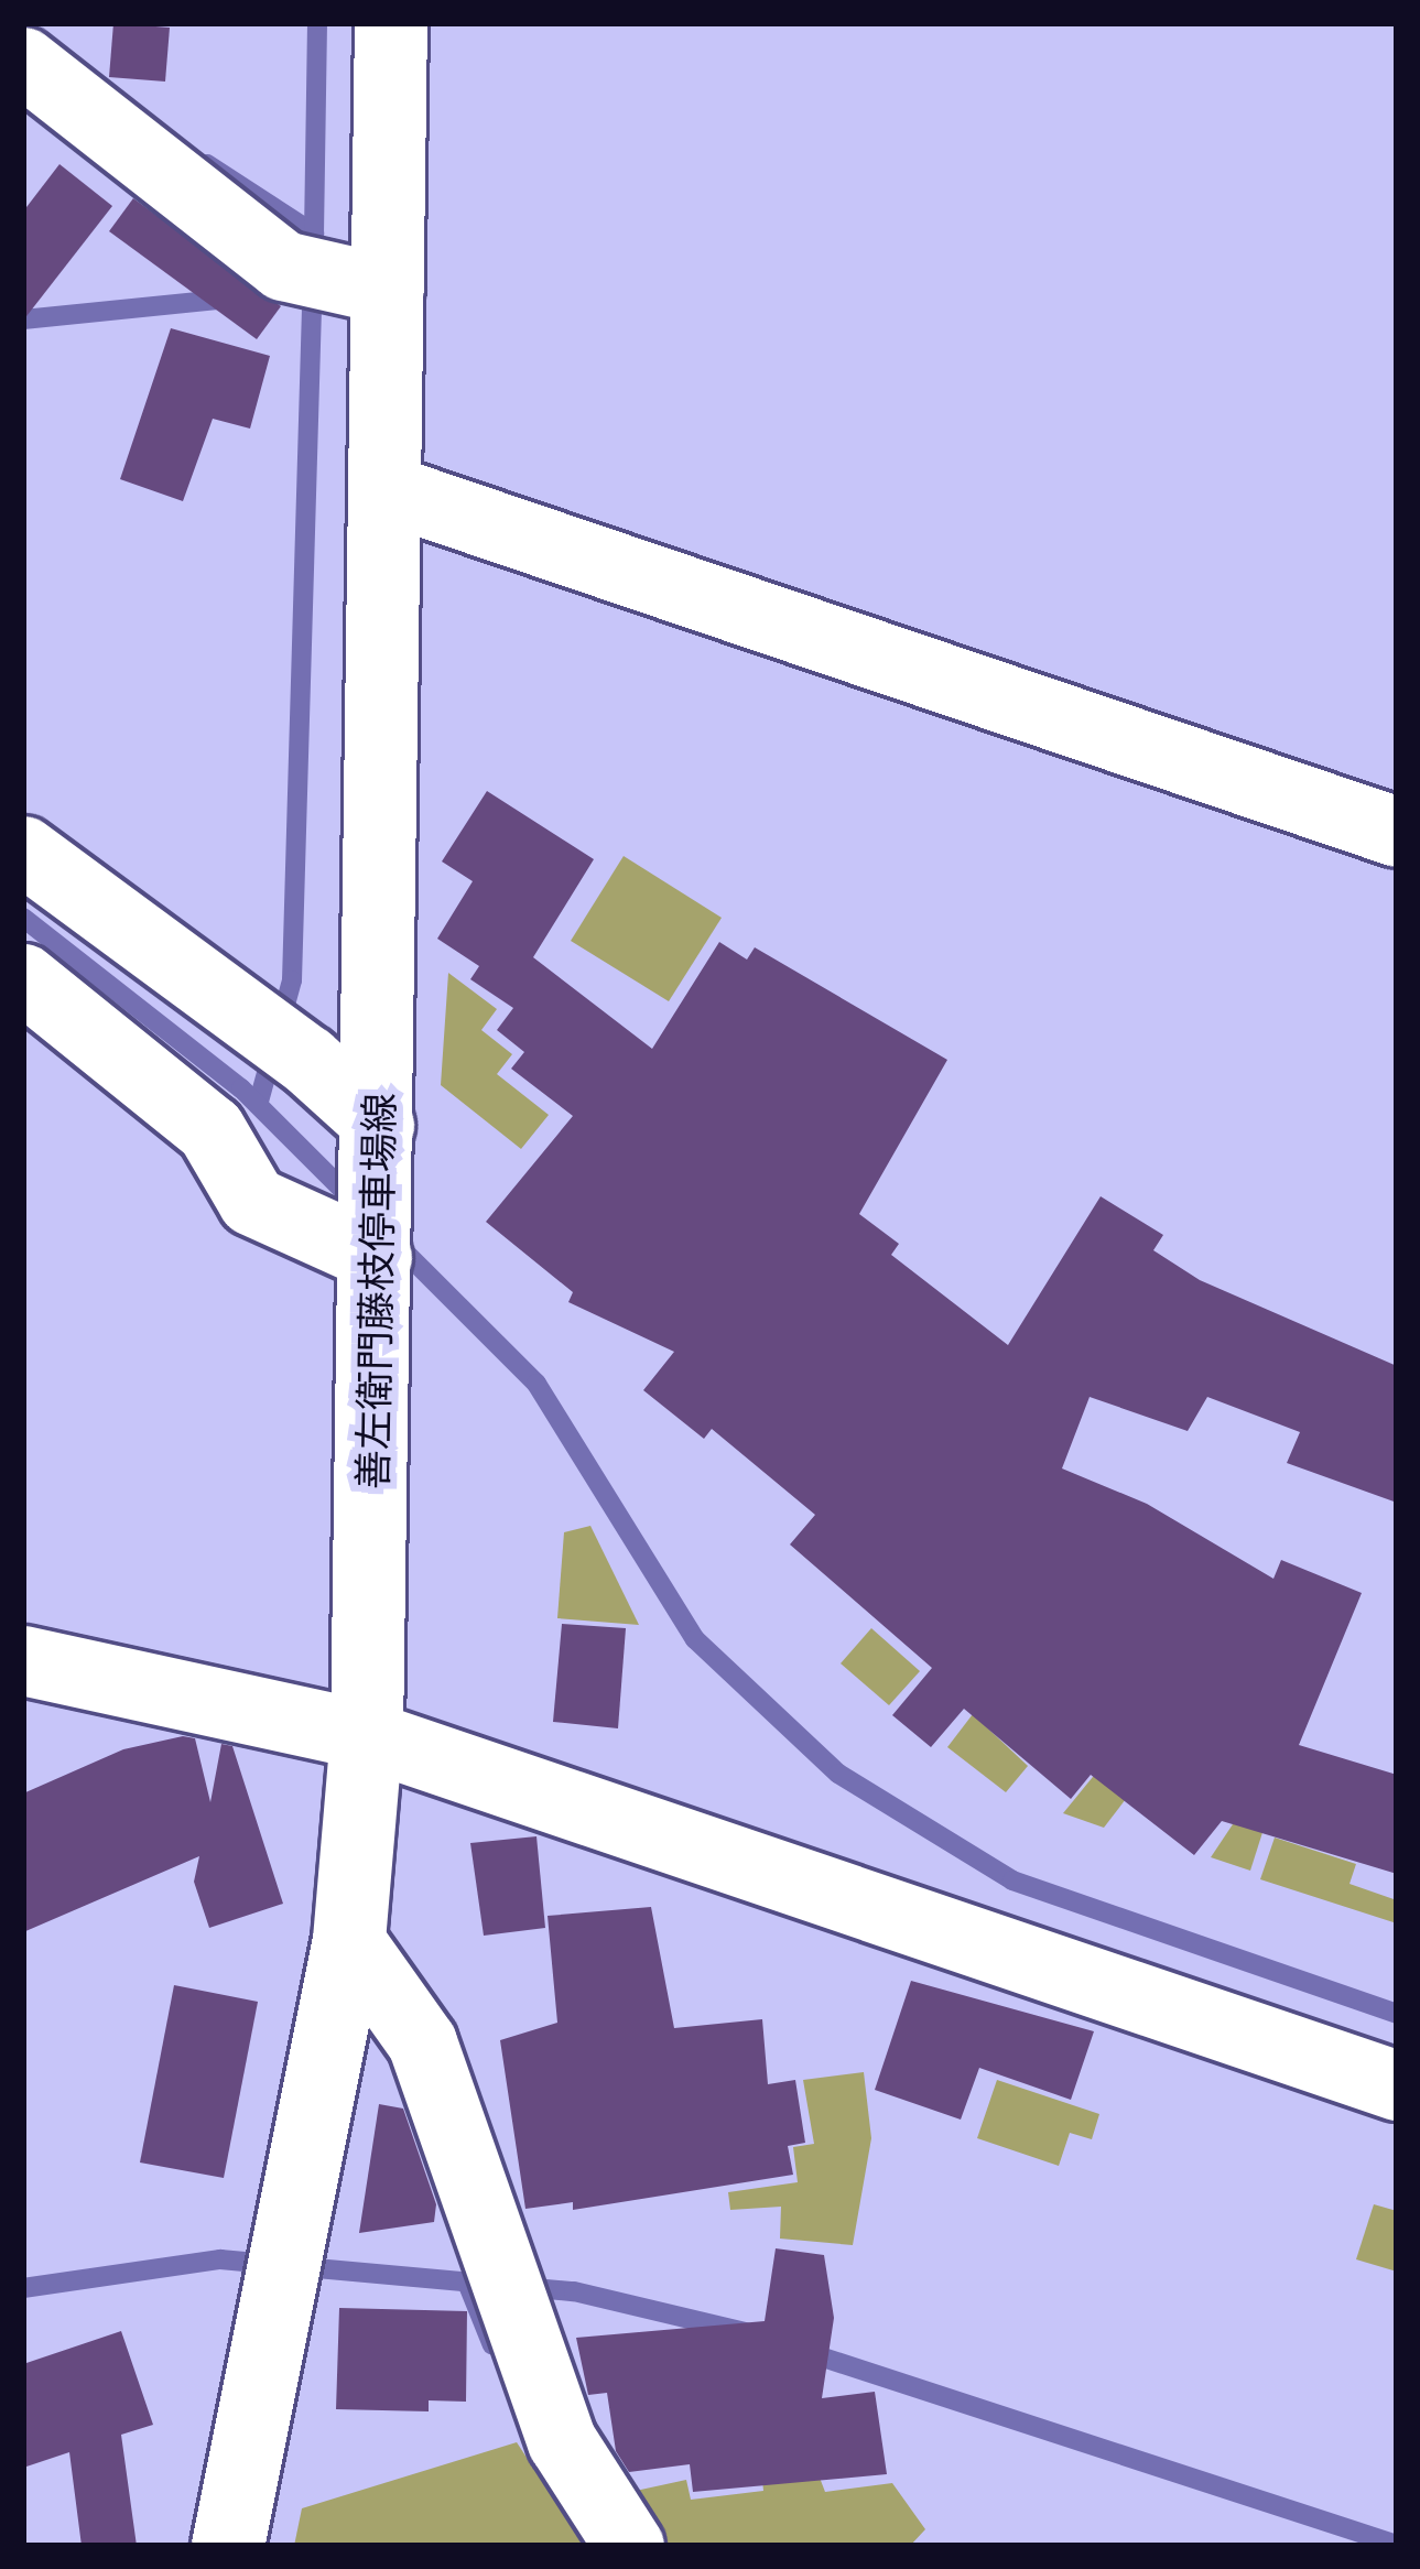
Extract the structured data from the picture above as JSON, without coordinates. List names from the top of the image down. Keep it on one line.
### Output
{"streets":{"main road":["善左衛門藤枝停車場線"]}}
